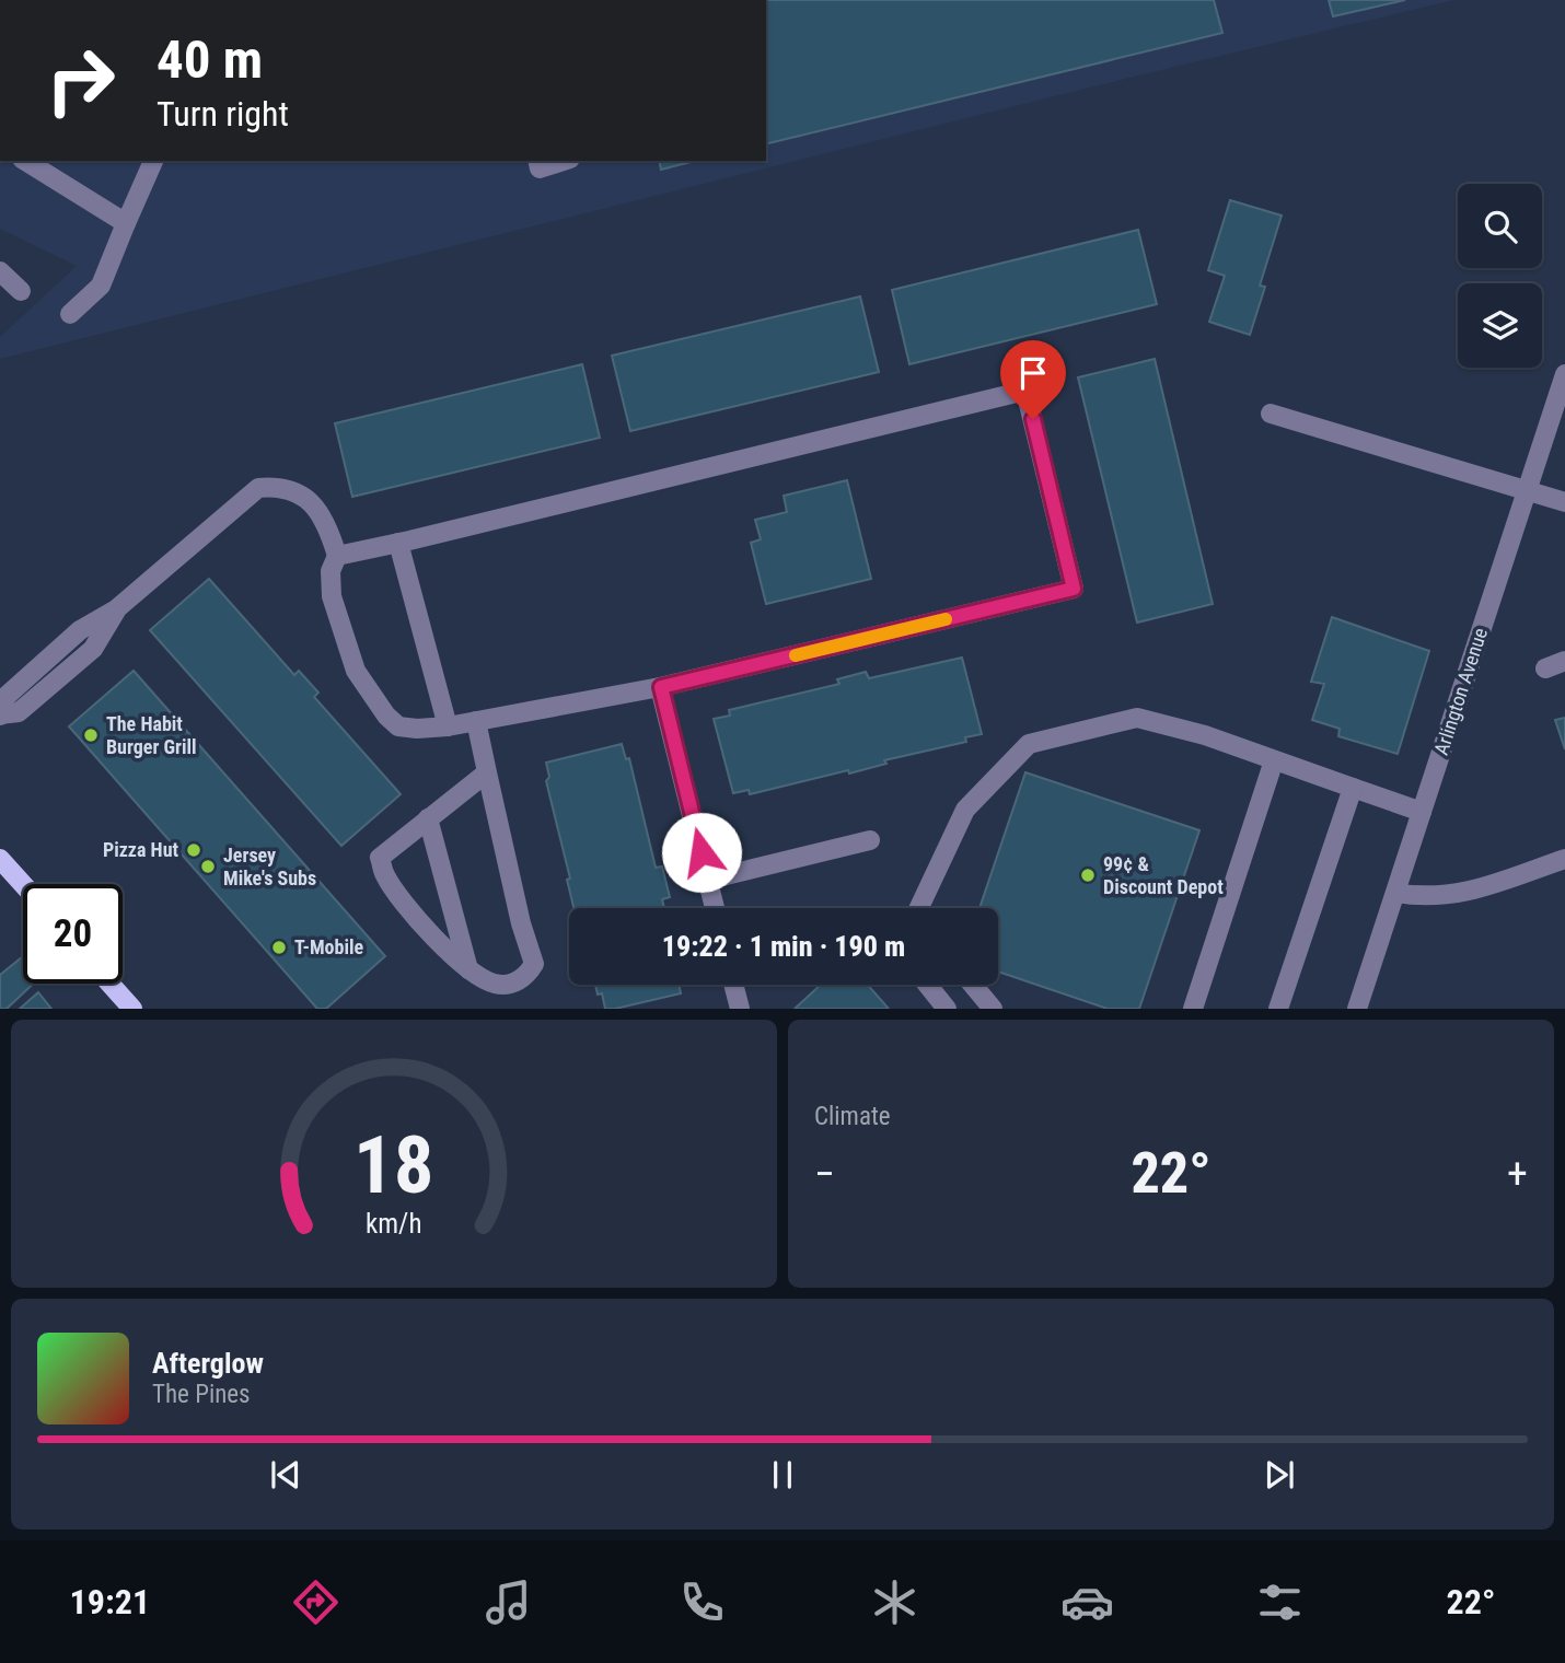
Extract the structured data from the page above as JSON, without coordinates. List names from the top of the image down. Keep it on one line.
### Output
{"streets":{"street":["Arlington Avenue"]},"places":["The Habit Burger Grill","Pizza Hut","Jersey Mike's Subs","99¢ & Discount Depot","T-Mobile"],"page":{"turn":["40 m","Turn right"],"limit":"20","trip":"19:22 · 1 min · 190 m","tile":"Climate","heat":["−","22°","+"],"song":["Afterglow","The Pines"],"tabs":["19:21","22°"],"gauge":["18","km/h"]}}
